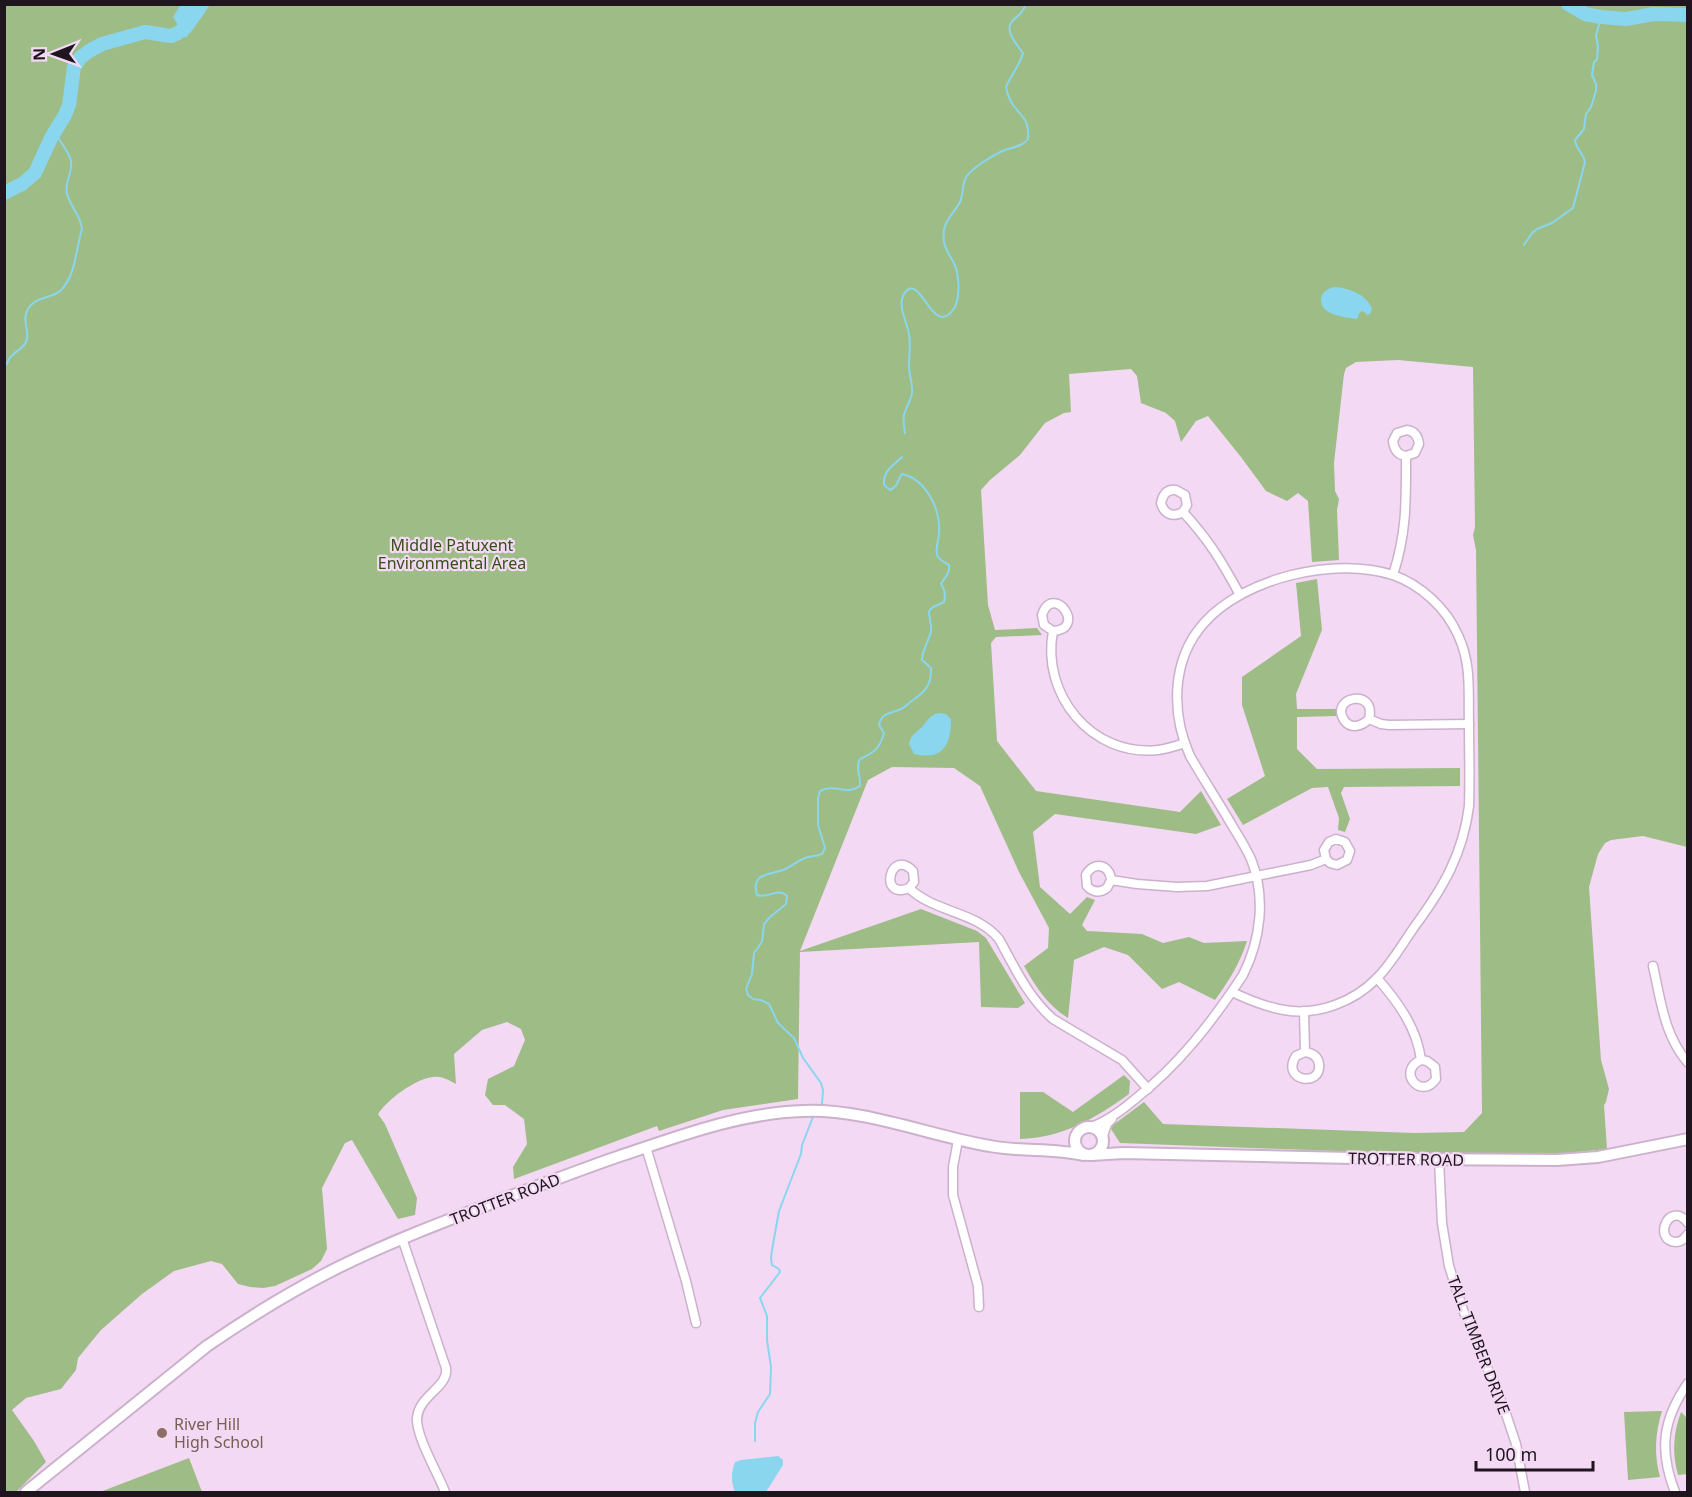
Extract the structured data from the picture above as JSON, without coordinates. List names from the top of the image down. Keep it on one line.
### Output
{"streets":{"street":["TROTTER ROAD","TALL TIMBER DRIVE"]},"crossings":[["TROTTER ROAD","TALL TIMBER DRIVE"]],"parks":["Middle Patuxent Environmental Area"],"places":["River Hill High School"],"scale_bar":"100 m","north":"left"}
